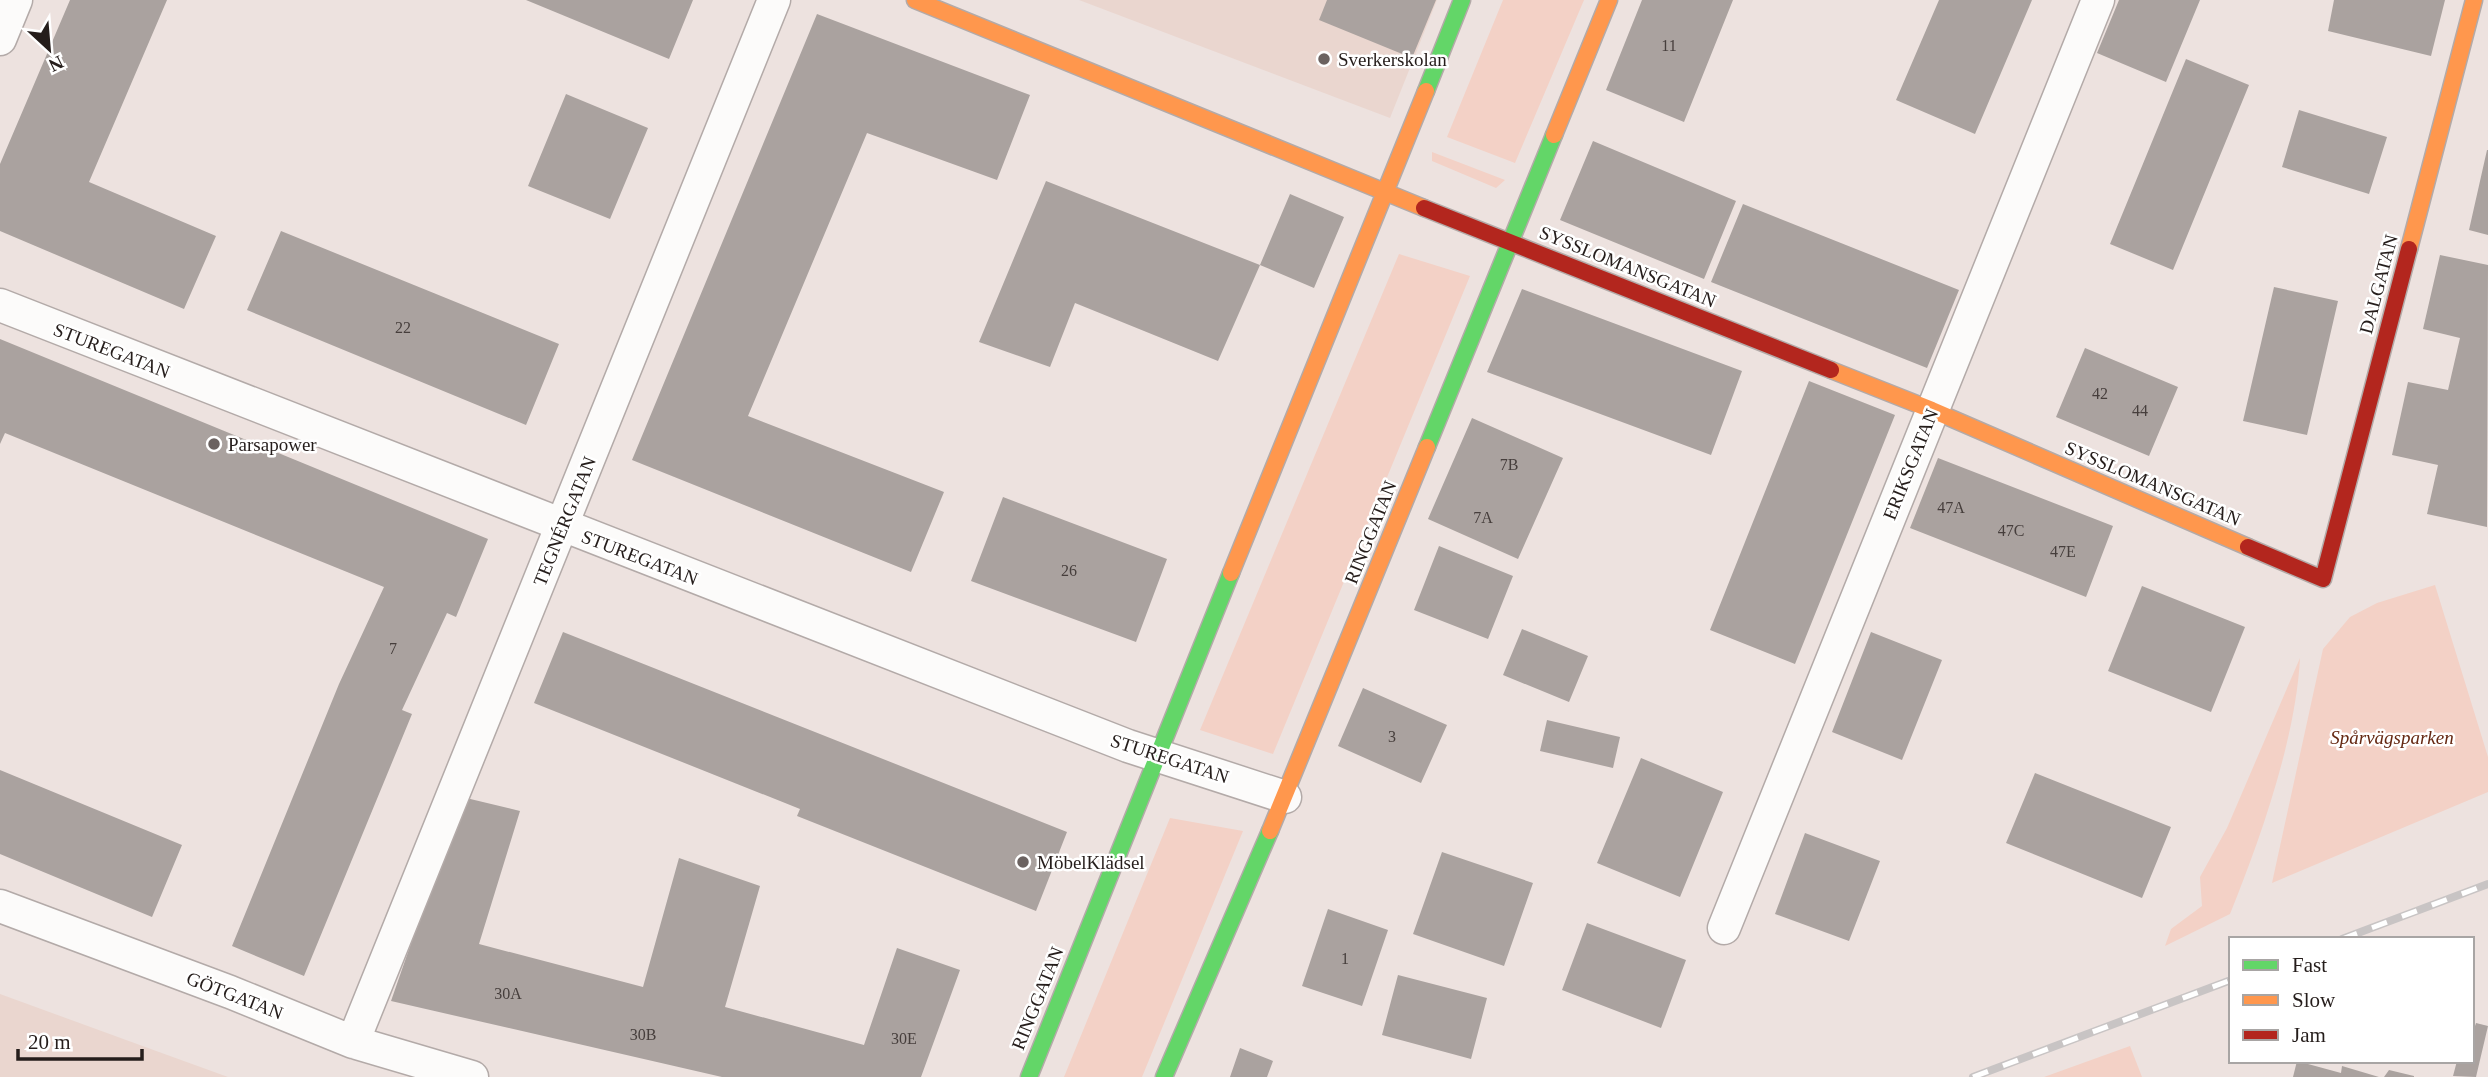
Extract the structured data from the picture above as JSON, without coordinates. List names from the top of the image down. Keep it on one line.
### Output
{"streets":{"street":["SYSSLOMANSGATAN","DALGATAN","STUREGATAN","ERIKSGATAN","TEGNÉRGATAN","RINGGATAN","GÖTGATAN"]},"crossings":[["SYSSLOMANSGATAN","DALGATAN"],["SYSSLOMANSGATAN","ERIKSGATAN"],["SYSSLOMANSGATAN","RINGGATAN"],["STUREGATAN","TEGNÉRGATAN"],["STUREGATAN","RINGGATAN"],["TEGNÉRGATAN","GÖTGATAN"]],"parks":["Spårvägsparken"],"places":["Sverkerskolan","Parsapower","MöbelKlädsel"],"house_numbers":["11","22","42","44","7B","47A","7A","47C","47E","26","7","3","1","30A","30B","30E"],"legend":["Fast","Slow","Jam"],"scale_bar":"20 m","north":"bottom right"}
